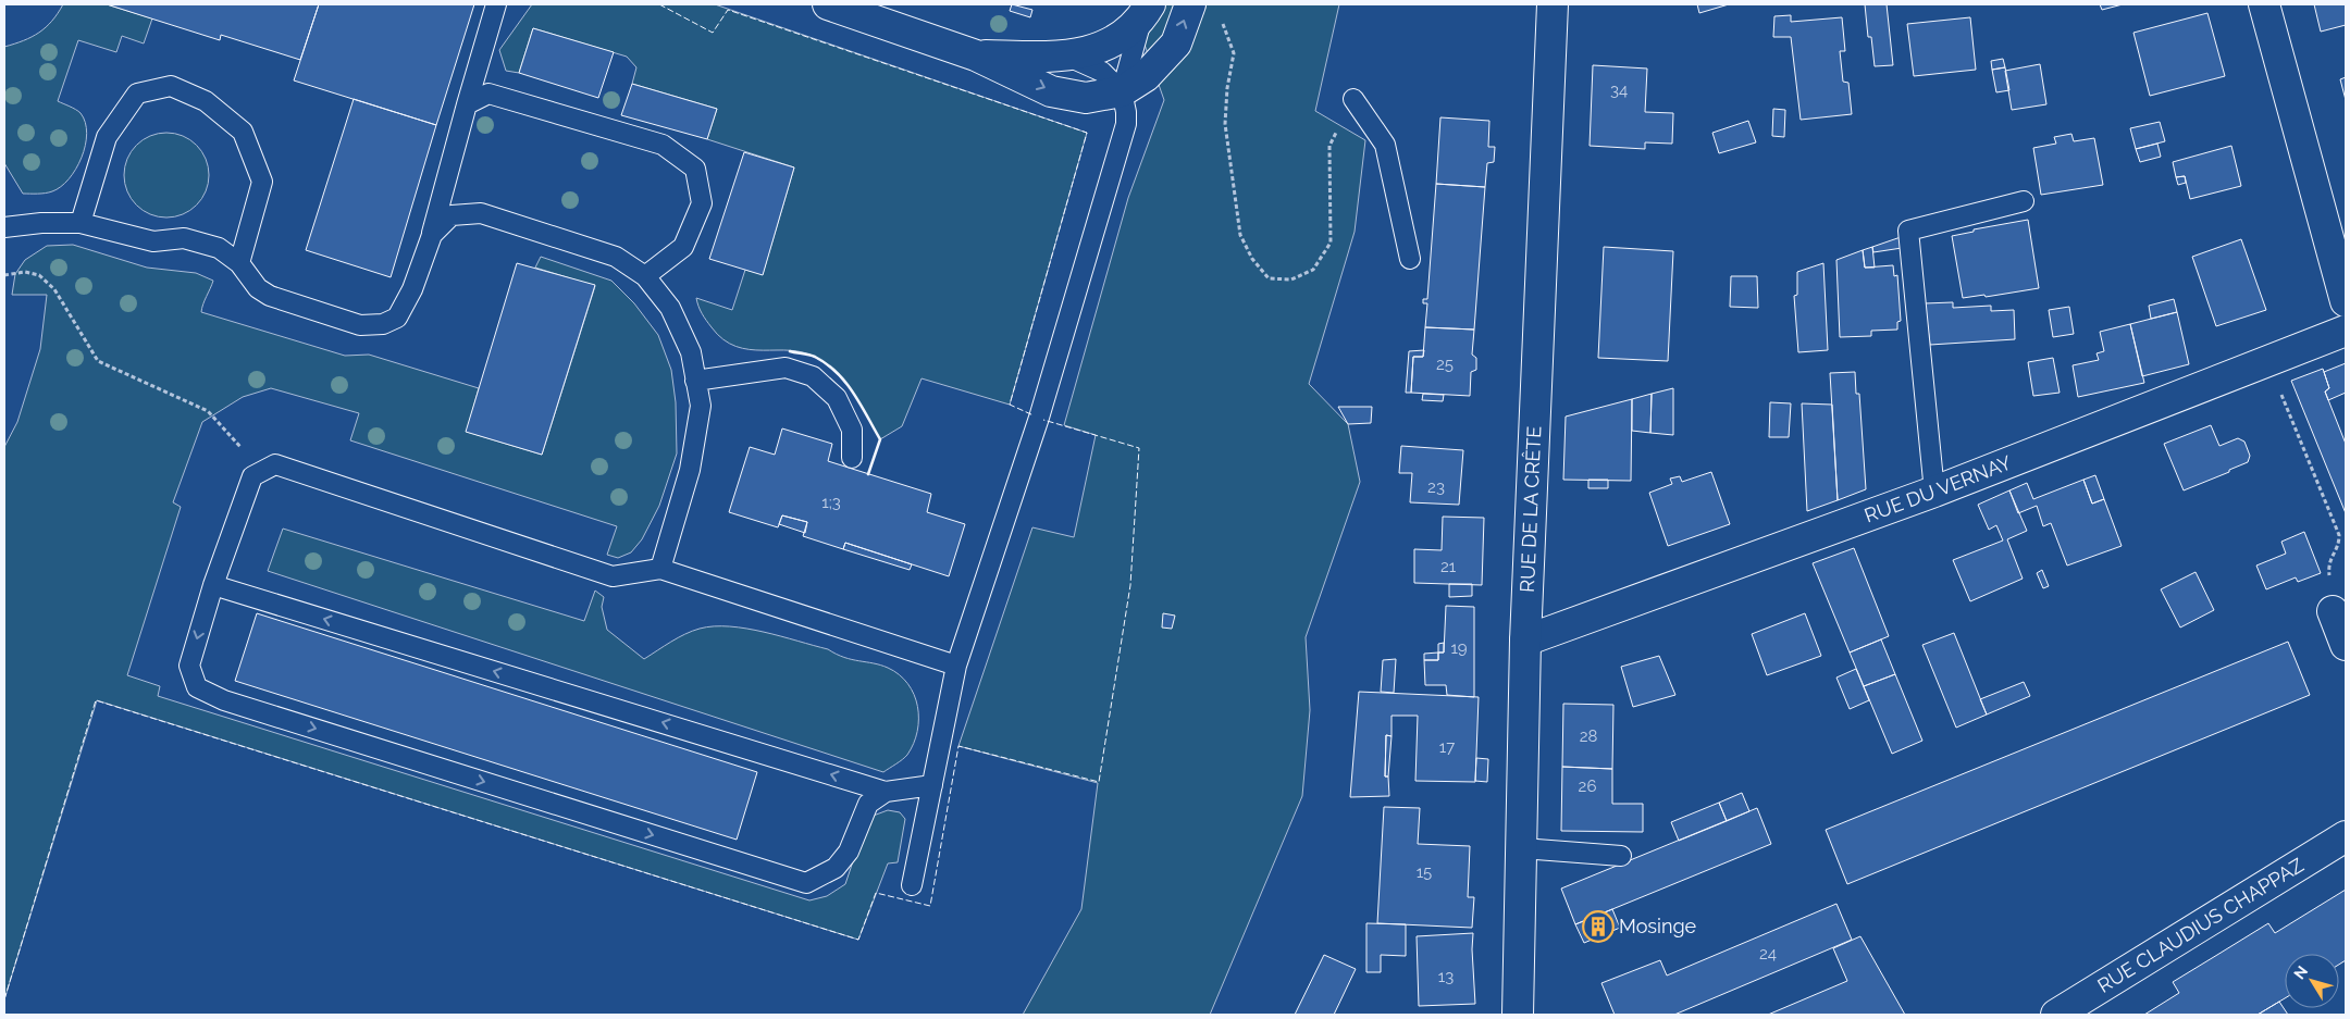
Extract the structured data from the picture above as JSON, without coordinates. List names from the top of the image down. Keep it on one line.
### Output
{"streets":{"street":["RUE DU VERNAY","RUE DE LA CRÊTE","RUE CLAUDIUS CHAPPAZ"]},"crossings":[["RUE DU VERNAY","RUE DE LA CRÊTE"]],"places":{"building":["Mosinge"]},"house_numbers":["34","25","23","1;3","21","19","28","17","26","15","24","13"],"north":"top left"}
